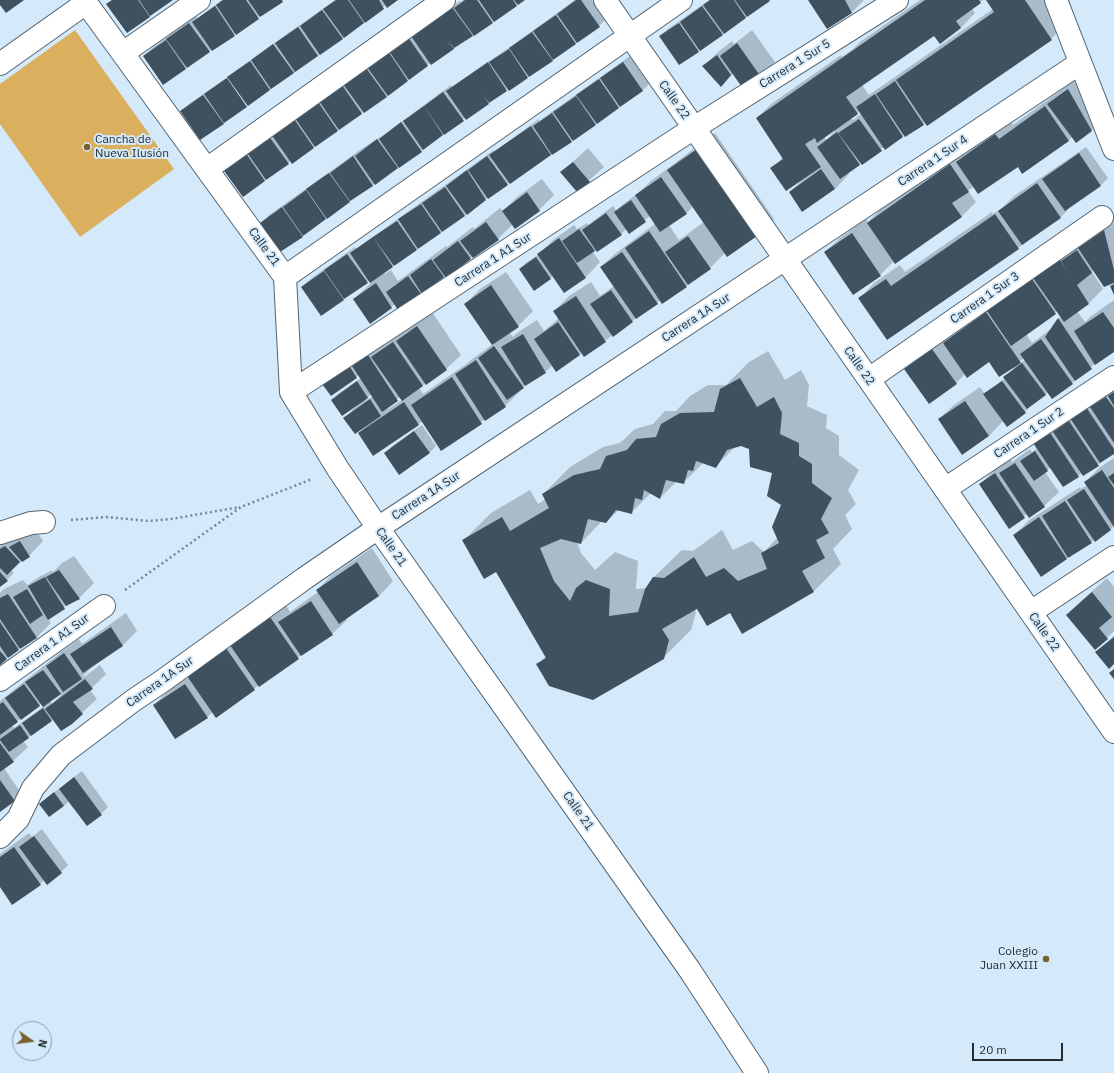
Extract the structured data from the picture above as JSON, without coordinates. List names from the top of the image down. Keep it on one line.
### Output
{"streets":{"street":["Carrera 1 Sur 5","Calle 22","Carrera 1 Sur 4","Calle 21","Carrera 1 A1 Sur","Carrera 1 Sur 3","Carrera 1A Sur","Carrera 1 Sur 2"]},"crossings":[["Carrera 1 Sur 5","Calle 22"],["Carrera 1 Sur 5","Carrera 1 A1 Sur"],["Calle 22","Carrera 1 Sur 4"],["Calle 22","Carrera 1 A1 Sur"],["Calle 22","Carrera 1 Sur 3"],["Calle 22","Carrera 1A Sur"],["Calle 22","Carrera 1 Sur 2"],["Carrera 1 Sur 4","Carrera 1A Sur"],["Calle 21","Carrera 1 A1 Sur"],["Calle 21","Carrera 1A Sur"]],"places":["Cancha de Nueva Ilusión","Colegio Juan XXIII"],"scale_bar":"20 m","north":"right"}
